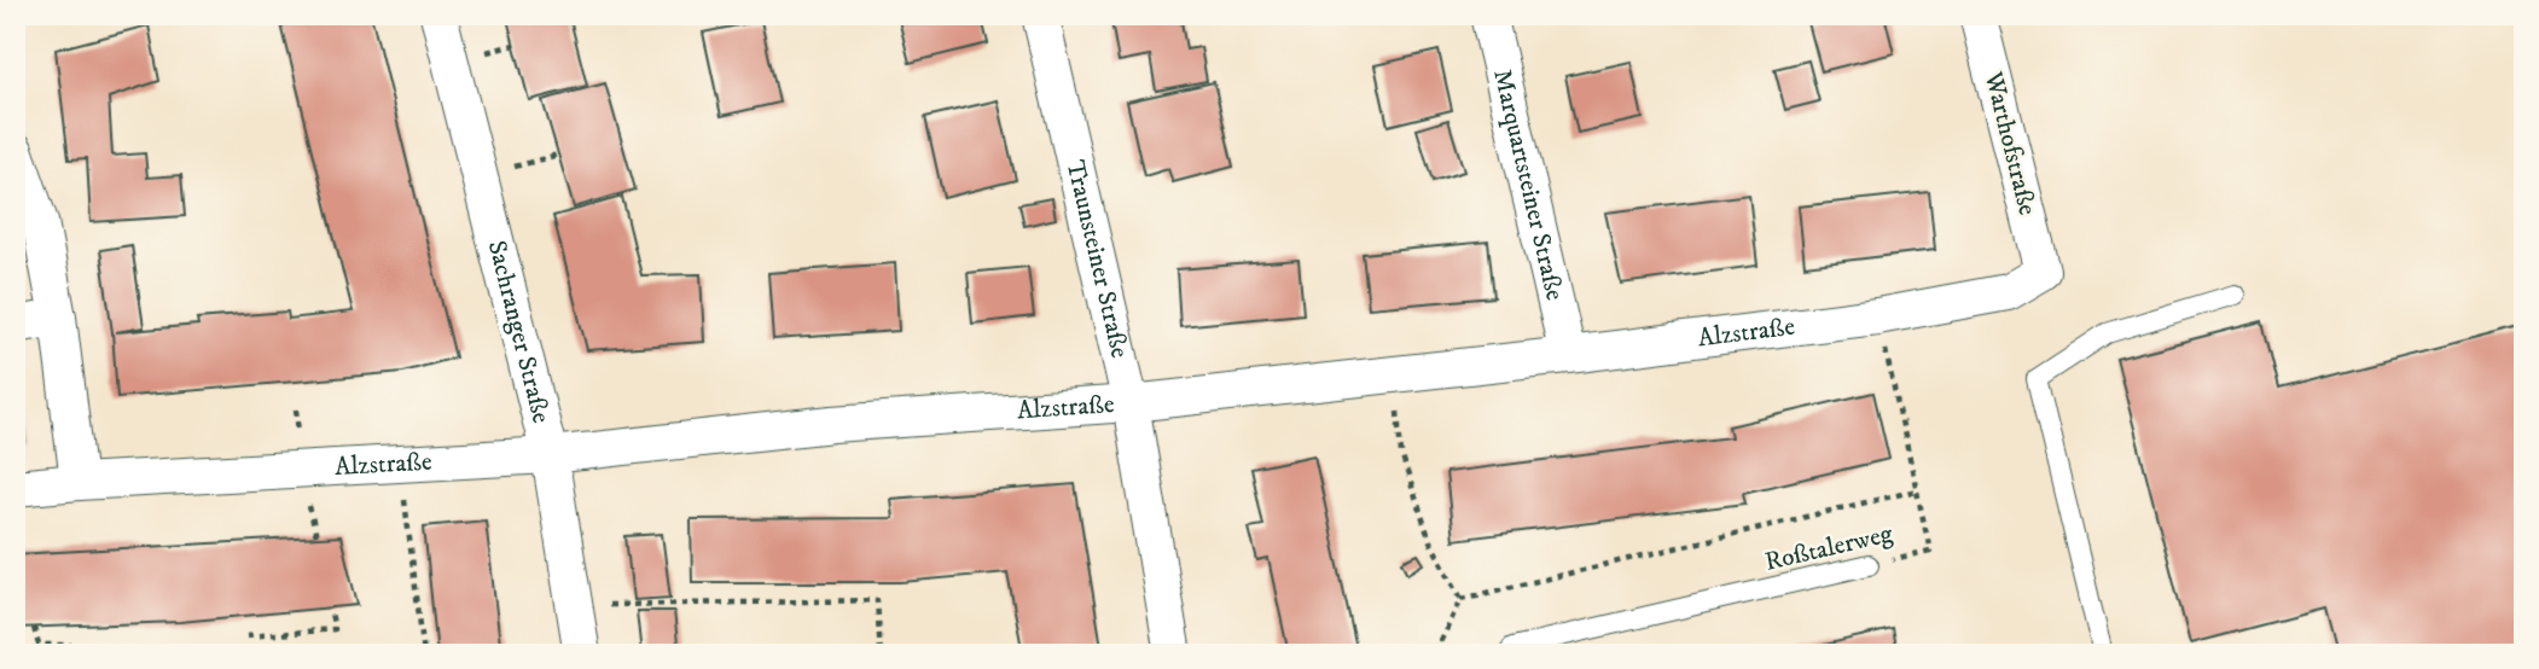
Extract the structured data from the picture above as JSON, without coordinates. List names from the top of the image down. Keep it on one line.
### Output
{"streets":{"street":["Warthofstraße","Marquartsteiner Straße","Traunsteiner Straße","Sachranger Straße","Alzstraße"],"lane":["Roßtalerweg"]},"crossings":[["Warthofstraße","Alzstraße"],["Marquartsteiner Straße","Alzstraße"],["Traunsteiner Straße","Alzstraße"],["Sachranger Straße","Alzstraße"],["Alzstraße","Roßtalerweg"]]}
